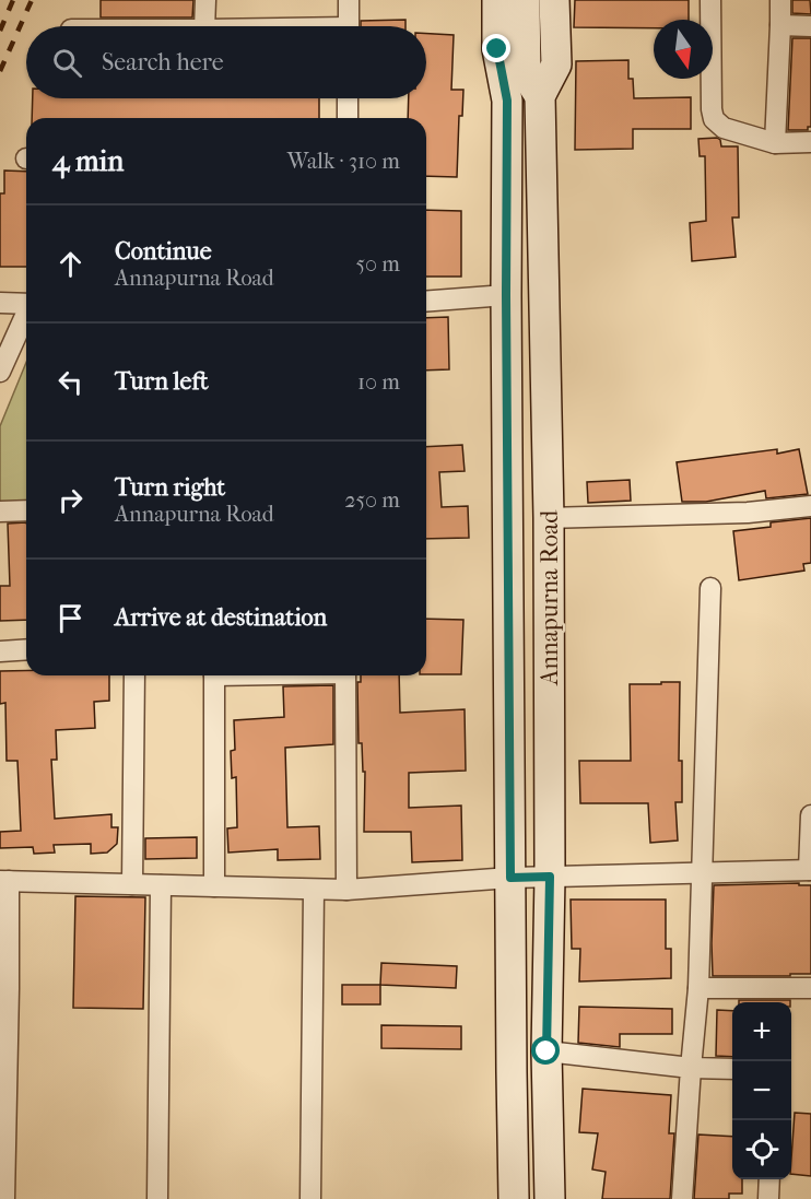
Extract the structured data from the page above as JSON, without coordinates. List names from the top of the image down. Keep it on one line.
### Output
{"streets":{"main road":["Annapurna Road"]},"north":"bottom","page":{"search":"Search here","heading":["4 min","Walk · 310 m"],"list":[["Continue","Annapurna Road","50 m"],["Turn left","10 m"],["Turn right","Annapurna Road","250 m"],"Arrive at destination"],"map_buttons":["+","−"]}}
